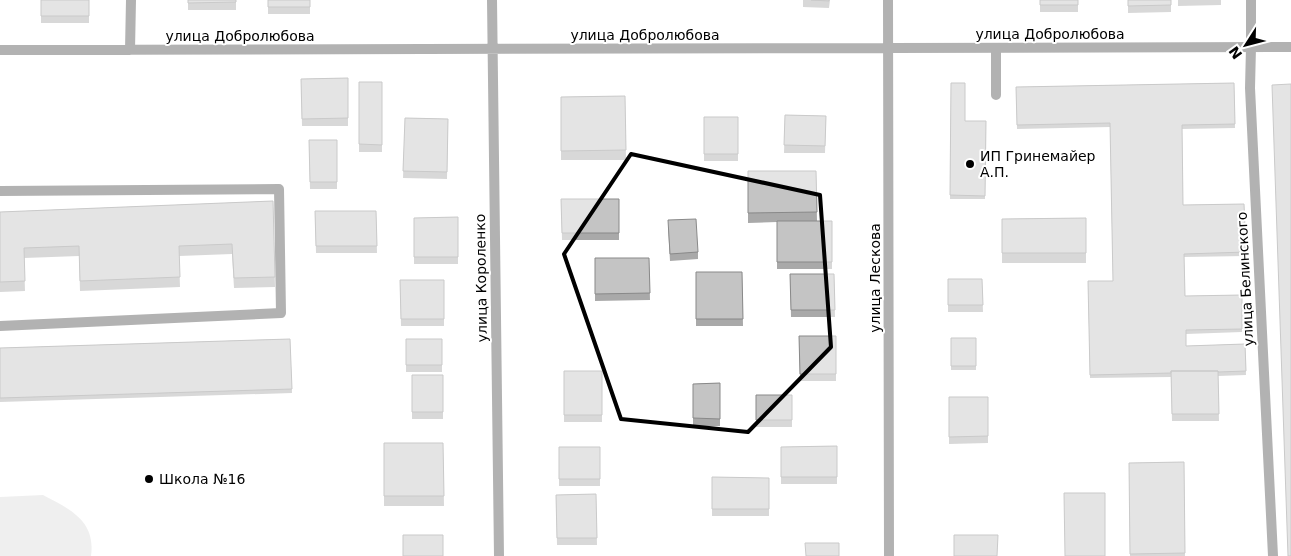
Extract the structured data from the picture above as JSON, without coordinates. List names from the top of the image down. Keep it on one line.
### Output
{"streets":{"street":["улица Добролюбова","улица Короленко","улица Лескова","улица Белинского"]},"crossings":[["улица Добролюбова","улица Короленко"],["улица Добролюбова","улица Лескова"],["улица Добролюбова","улица Белинского"]],"places":["ИП Гринемайер А.П.","Школа №16"],"north":"bottom left"}
